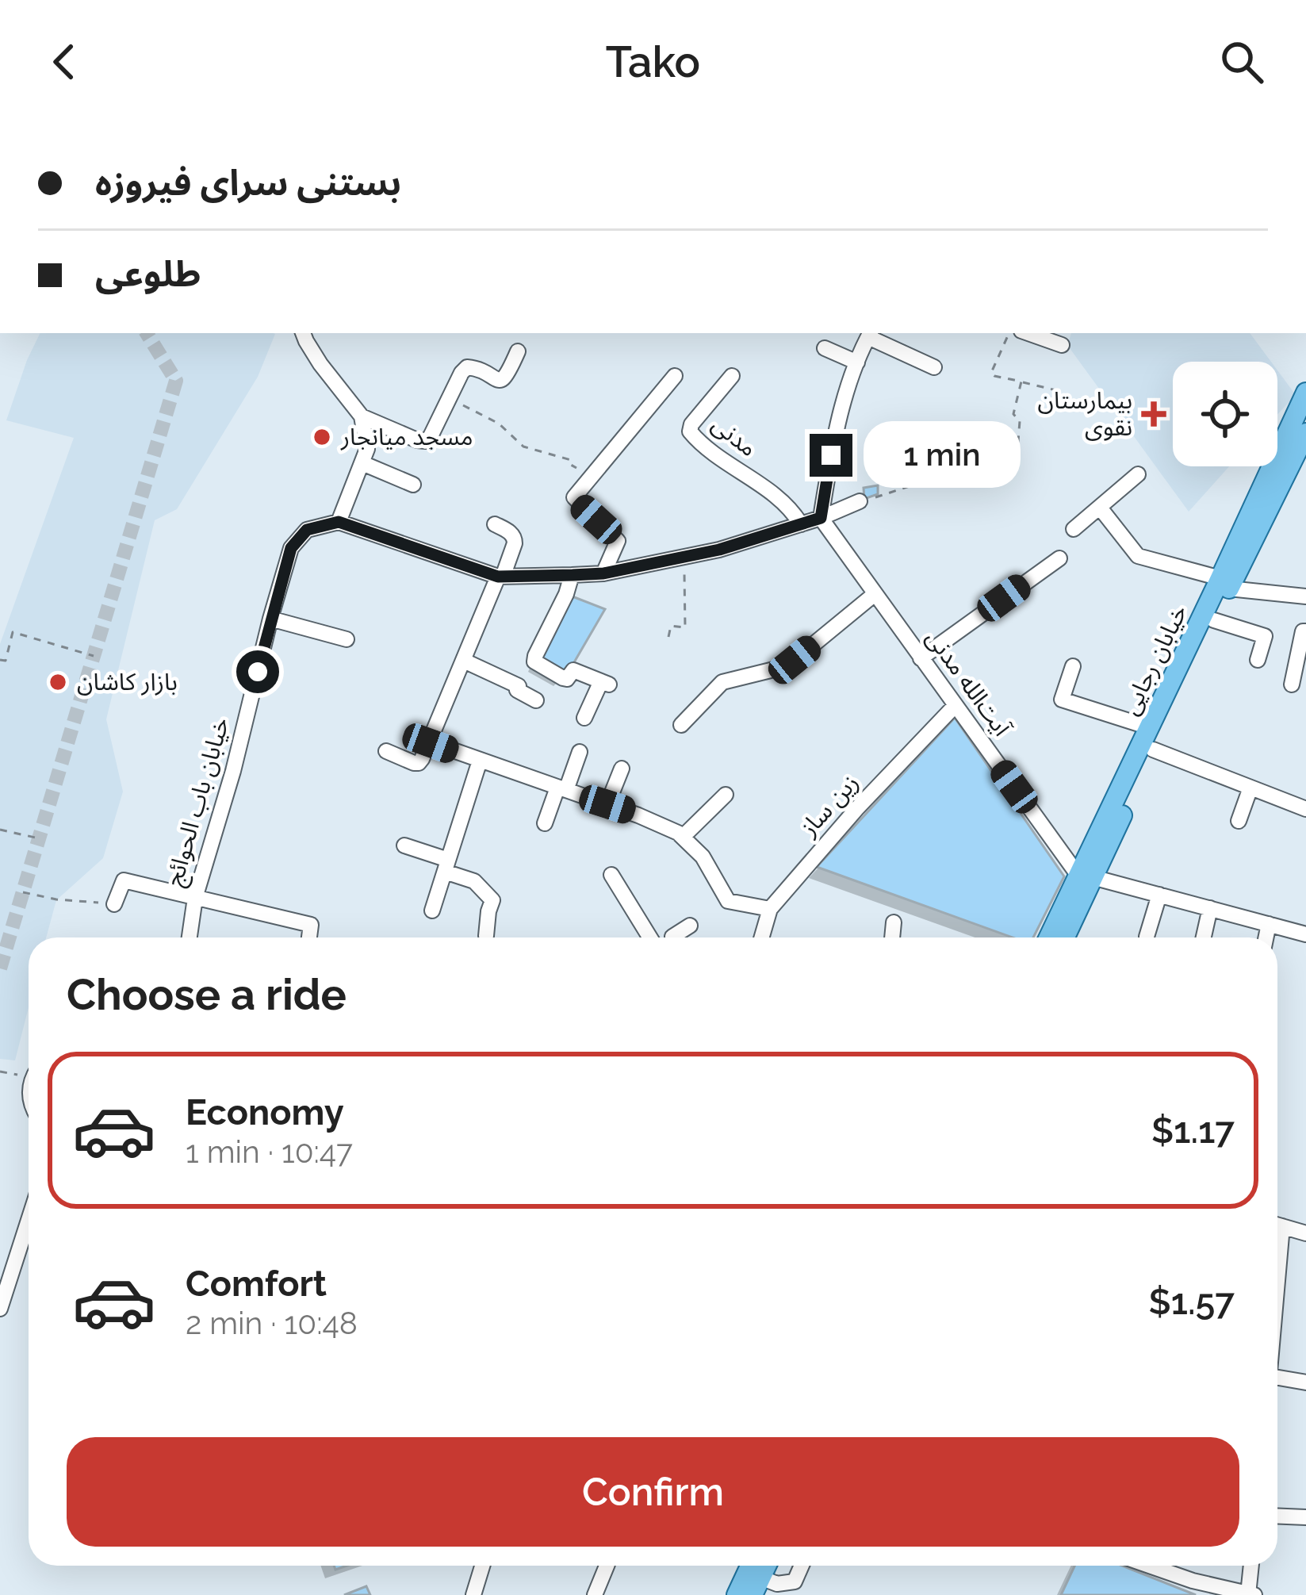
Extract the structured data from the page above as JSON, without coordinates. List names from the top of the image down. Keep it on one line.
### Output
{"streets":{"main road":["خیابان رجایی"],"street":["مدنی","آیت‌الله مدنی","خیابان باب الحوائج","زین ساز"]},"crossings":[["خیابان رجایی","آیت‌الله مدنی"],["آیت‌الله مدنی","زین ساز"]],"places":{"health":["بیمارستان نقوی"],"other":["مسجد میانجار","بازار کاشان"]},"page":{"header":"Tako","banner":["بستنی سرای فیروزه","طلوعی"],"bubble":"1 min","heading":"Choose a ride","list":[{"name":"Economy","note":"1 min · 10:47","value":"$1.17"},{"name":"Comfort","note":"2 min · 10:48","value":"$1.57"}],"buttons":"Confirm"}}
